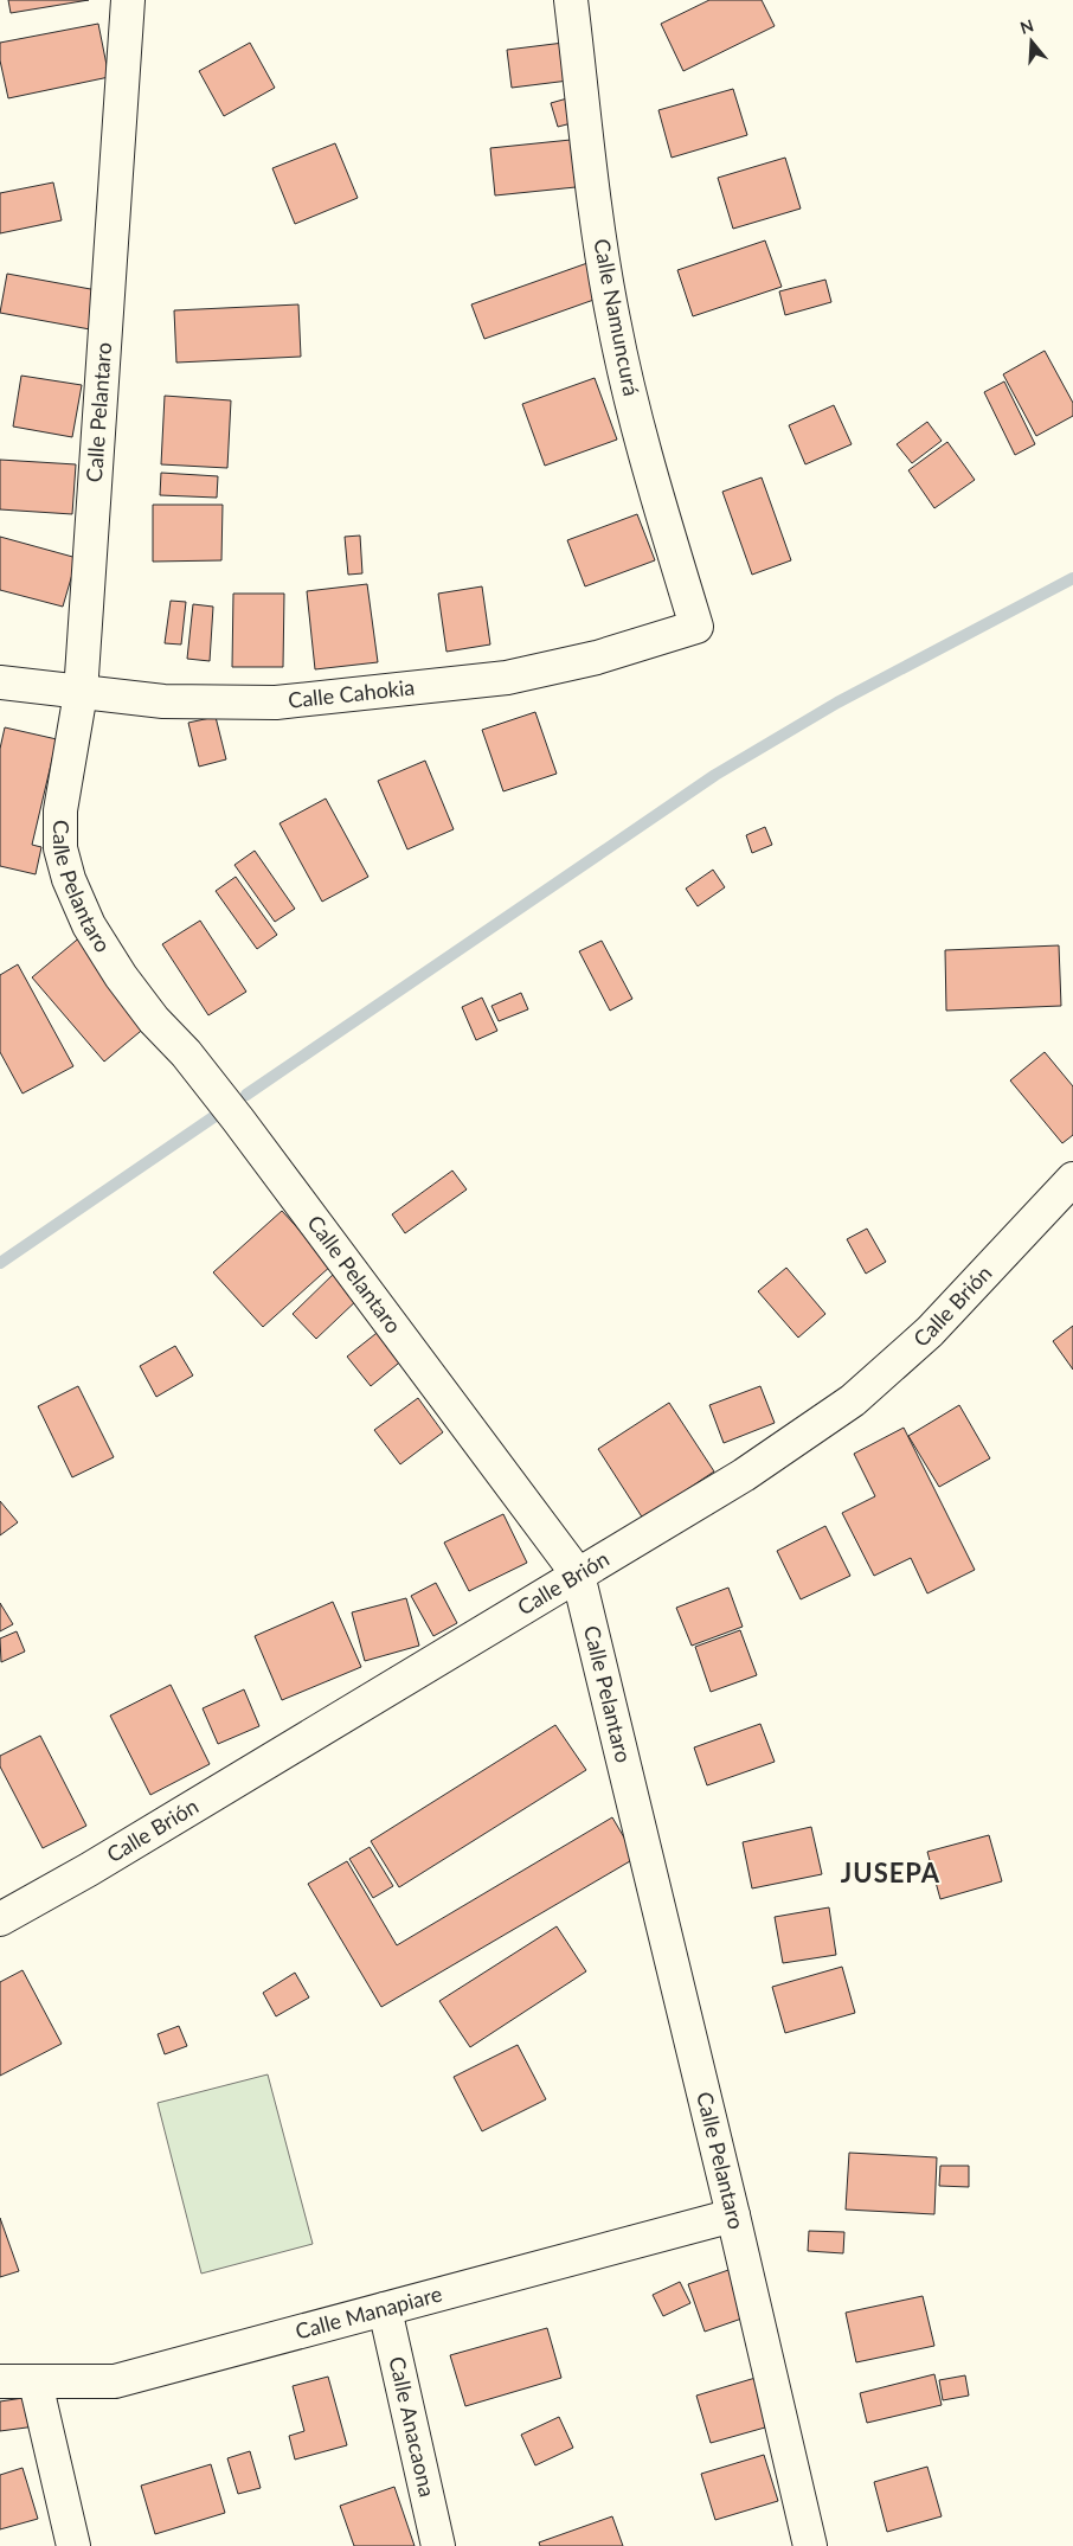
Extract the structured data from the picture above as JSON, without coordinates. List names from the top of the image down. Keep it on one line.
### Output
{"streets":{"street":["Calle Namuncurá","Calle Pelantaro","Calle Cahokia","Calle Brión","Calle Manapiare","Calle Anacaona"]},"crossings":[["Calle Namuncurá","Calle Cahokia"],["Calle Pelantaro","Calle Cahokia"],["Calle Pelantaro","Calle Brión"],["Calle Pelantaro","Calle Manapiare"],["Calle Manapiare","Calle Anacaona"]],"districts":["JUSEPA"],"north":"top"}
